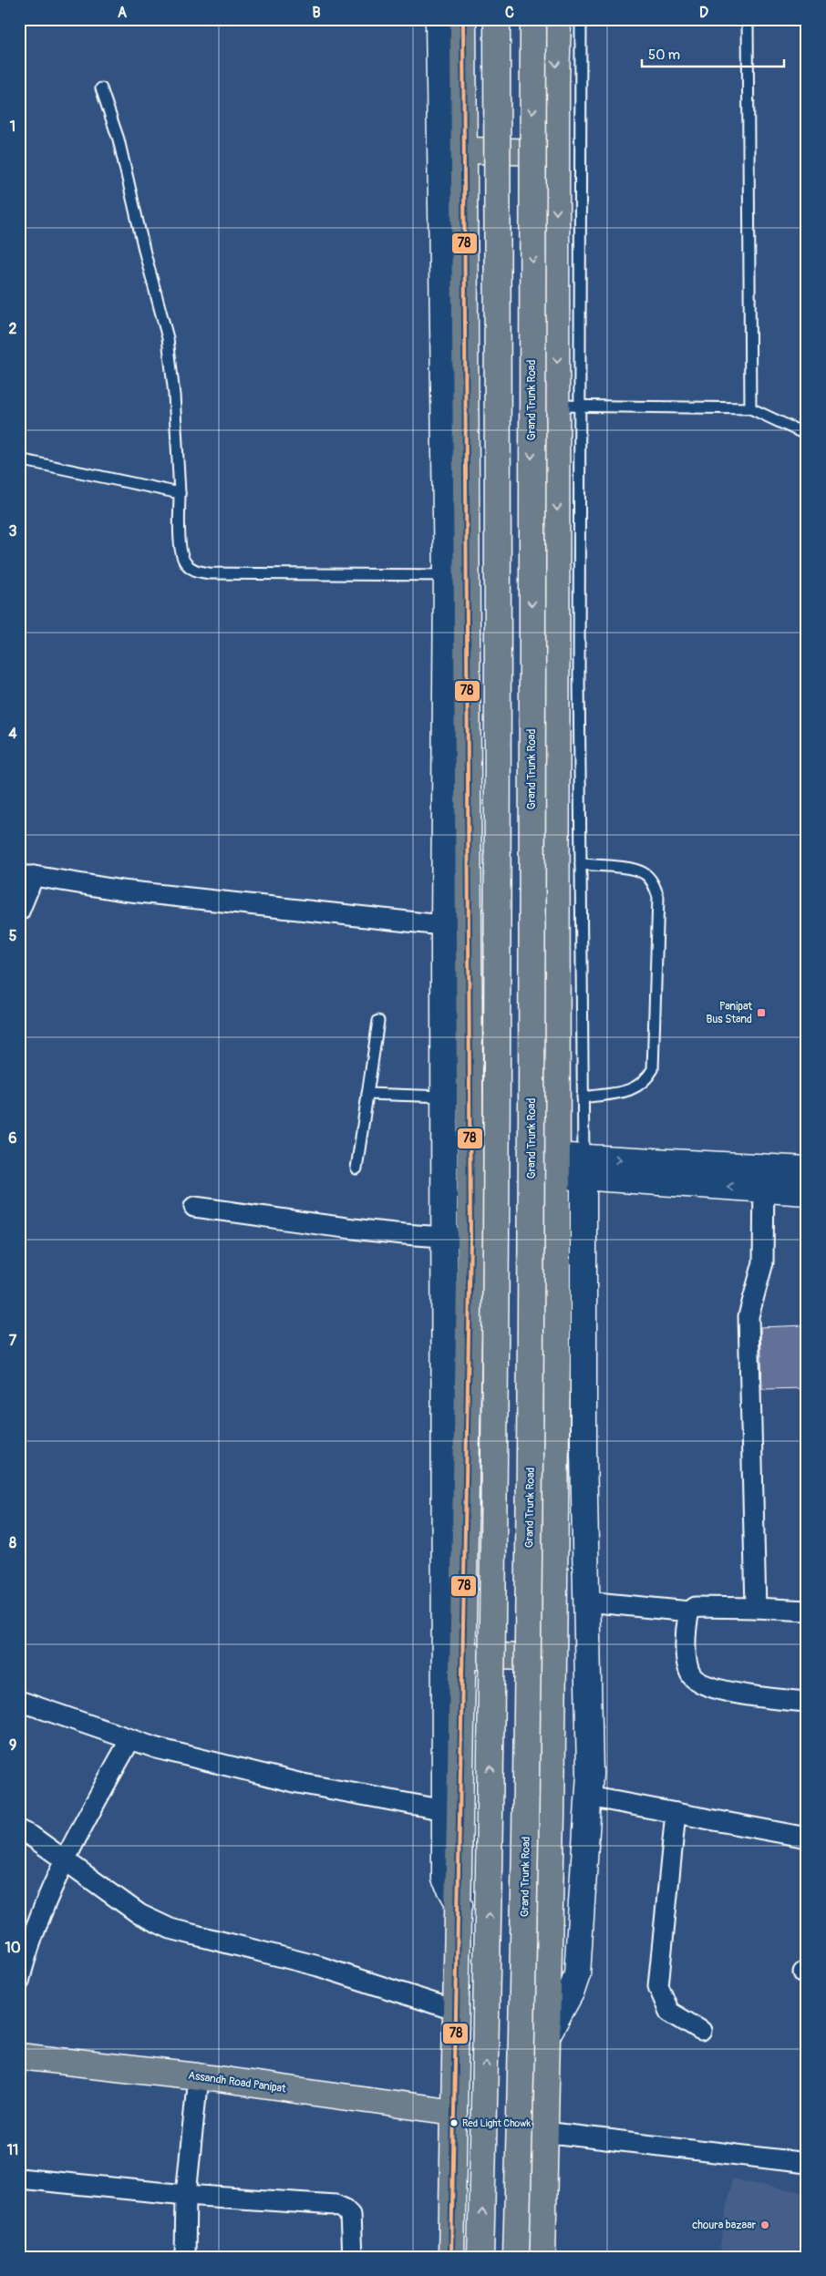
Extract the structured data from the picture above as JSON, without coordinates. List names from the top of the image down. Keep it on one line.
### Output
{"streets":{"main road":["Grand Trunk Road","Assandh Road Panipat"]},"places":{"transit":["Panipat Bus Stand"],"other":["Red Light Chowk","choura bazaar"]},"lines":["transit line 78"],"scale_bar":"50 m","grid":{"columns":["A","B","C","D"],"rows":["1","2","3","4","5","6","7","8","9","10","11"]}}
